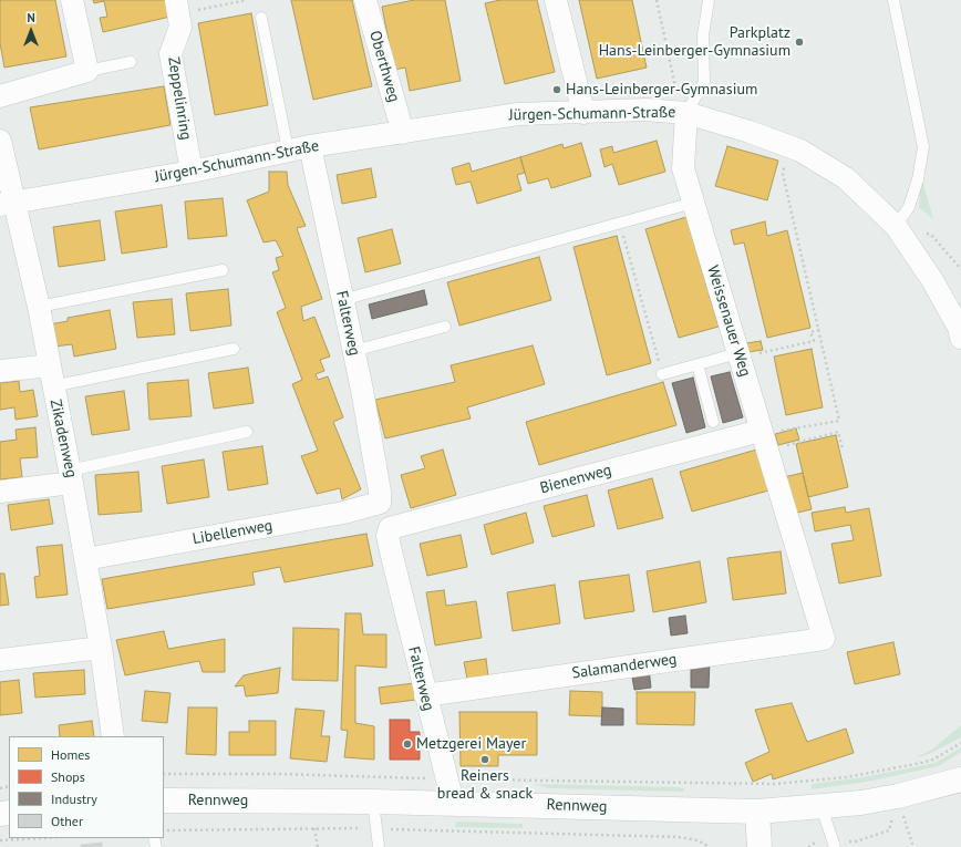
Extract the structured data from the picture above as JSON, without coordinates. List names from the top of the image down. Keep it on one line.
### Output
{"streets":{"main road":["Rennweg"],"street":["Oberthweg","Zeppelinring","Jürgen-Schumann-Straße","Weissenauer Weg","Falterweg","Zikadenweg","Bienenweg","Libellenweg","Salamanderweg"]},"crossings":[["Oberthweg","Jürgen-Schumann-Straße"],["Zeppelinring","Jürgen-Schumann-Straße"],["Jürgen-Schumann-Straße","Weissenauer Weg"],["Jürgen-Schumann-Straße","Falterweg"],["Jürgen-Schumann-Straße","Zikadenweg"],["Weissenauer Weg","Bienenweg"],["Weissenauer Weg","Salamanderweg"],["Falterweg","Bienenweg"],["Falterweg","Libellenweg"],["Falterweg","Salamanderweg"],["Falterweg","Rennweg"],["Zikadenweg","Libellenweg"]],"places":["Parkplatz Hans-Leinberger-Gymnasium","Hans-Leinberger-Gymnasium","Metzgerei Mayer","Reiners bread & snack"],"legend":["Homes","Shops","Industry","Other"],"north":"top"}
